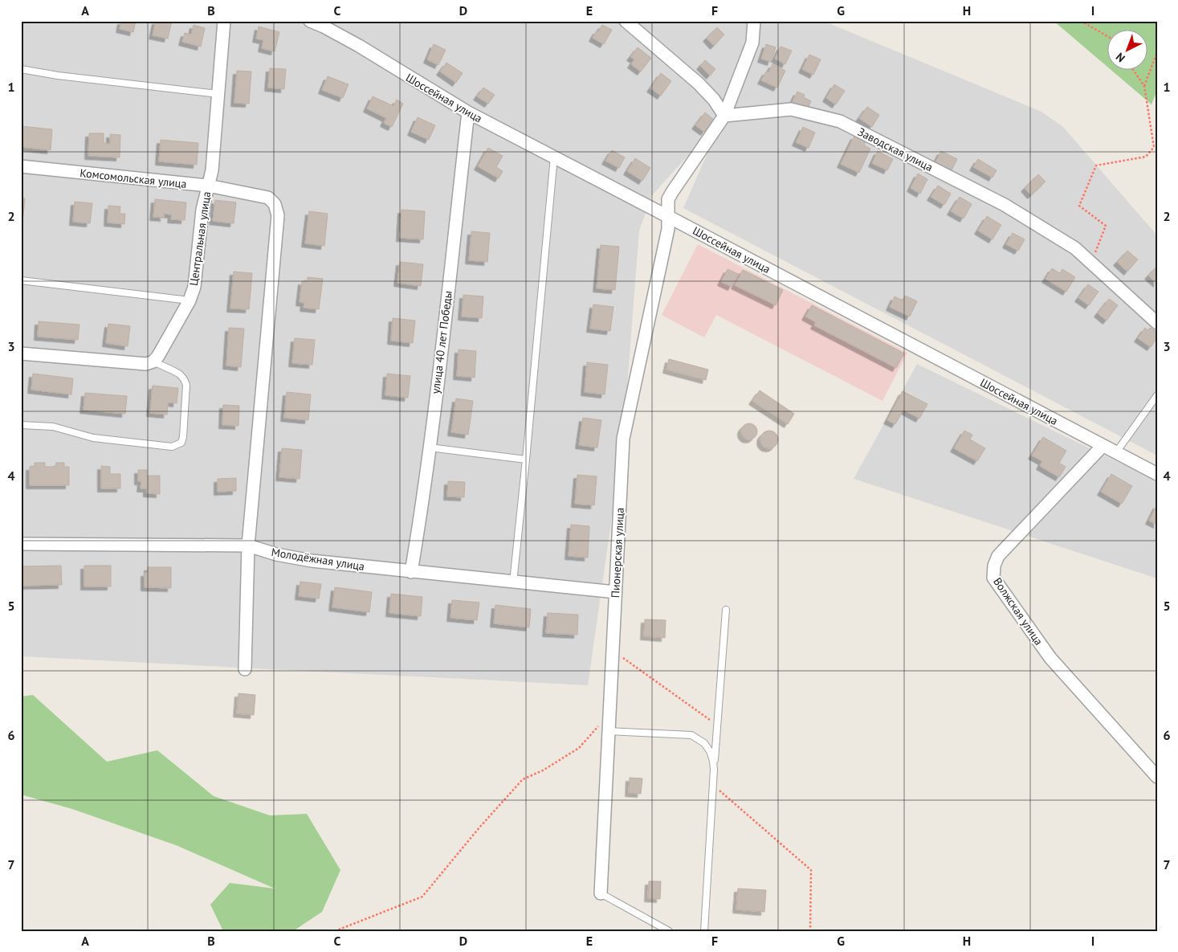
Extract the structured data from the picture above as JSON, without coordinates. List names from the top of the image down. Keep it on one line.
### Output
{"streets":{"street":["Шоссейная улица","Заводская улица","Комсомольская улица","Центральная улица","улица 40 лет Победы","Пионерская улица","Молодёжная улица","Волжская улица"]},"crossings":[["Шоссейная улица","улица 40 лет Победы"],["Шоссейная улица","Пионерская улица"],["Шоссейная улица","Волжская улица"],["Заводская улица","Пионерская улица"],["Комсомольская улица","Центральная улица"],["Комсомольская улица","Молодёжная улица"],["улица 40 лет Победы","Молодёжная улица"],["Пионерская улица","Молодёжная улица"]],"north":"bottom left","grid":{"columns":["A","B","C","D","E","F","G","H","I"],"rows":["1","2","3","4","5","6","7"]}}
